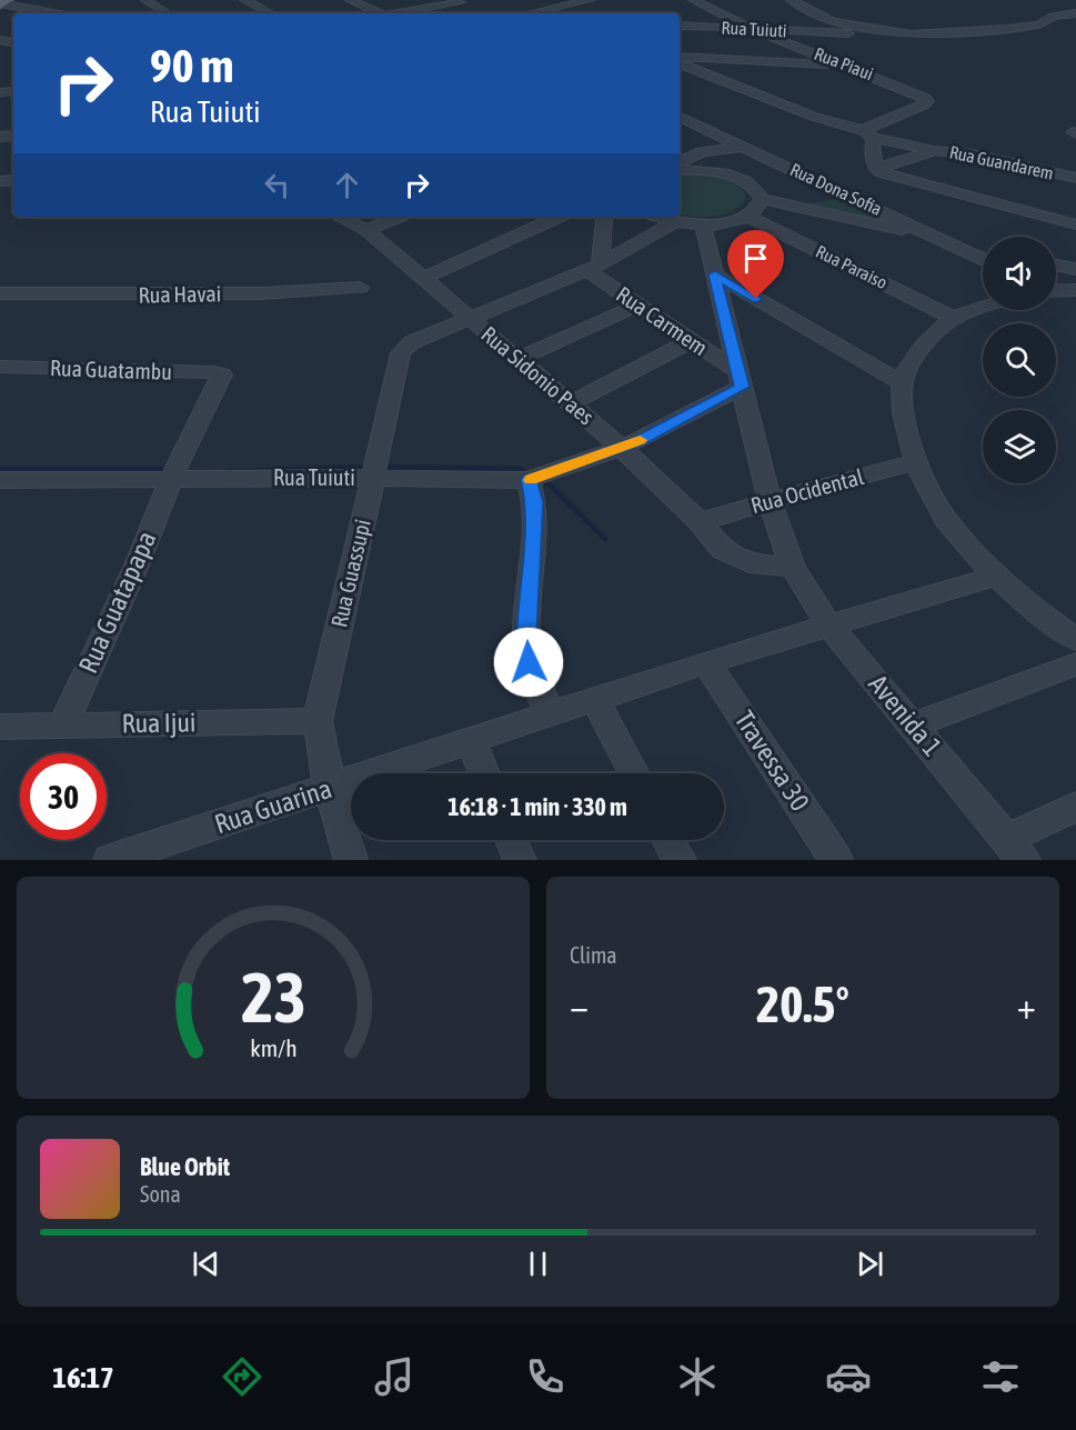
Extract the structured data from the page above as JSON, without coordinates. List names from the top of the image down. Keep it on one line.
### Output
{"streets":{"street":["Rua Tuiuti","Rua Piaui","Rua Guandarem","Rua Dona Sofia","Rua Paraiso","Rua Havai","Rua Carmem","Rua Guatambu","Rua Sidonio Paes","Rua Ocidental","Rua Guassupi","Rua Guatapapa","Avenida 1","Rua Ijui","Travessa 30","Rua Guarina"]},"crossings":[["Rua Tuiuti","Rua Piaui"],["Rua Tuiuti","Rua Carmem"],["Rua Tuiuti","Rua Sidonio Paes"],["Rua Tuiuti","Rua Guassupi"],["Rua Tuiuti","Rua Guatapapa"],["Rua Tuiuti","Avenida 1"],["Rua Carmem","Rua Sidonio Paes"],["Rua Carmem","Avenida 1"],["Rua Guatambu","Rua Guatapapa"],["Rua Sidonio Paes","Rua Ocidental"],["Rua Sidonio Paes","Rua Guassupi"],["Rua Sidonio Paes","Avenida 1"],["Rua Ocidental","Avenida 1"],["Rua Guassupi","Rua Ijui"],["Rua Guatapapa","Rua Ijui"]],"page":{"turn":["90 m","Rua Tuiuti"],"limit":"30","trip":"16:18 · 1 min · 330 m","tile":"Clima","heat":["−","20.5°","+"],"song":["Blue Orbit","Sona"],"tabs":"16:17","gauge":["23","km/h"]}}
